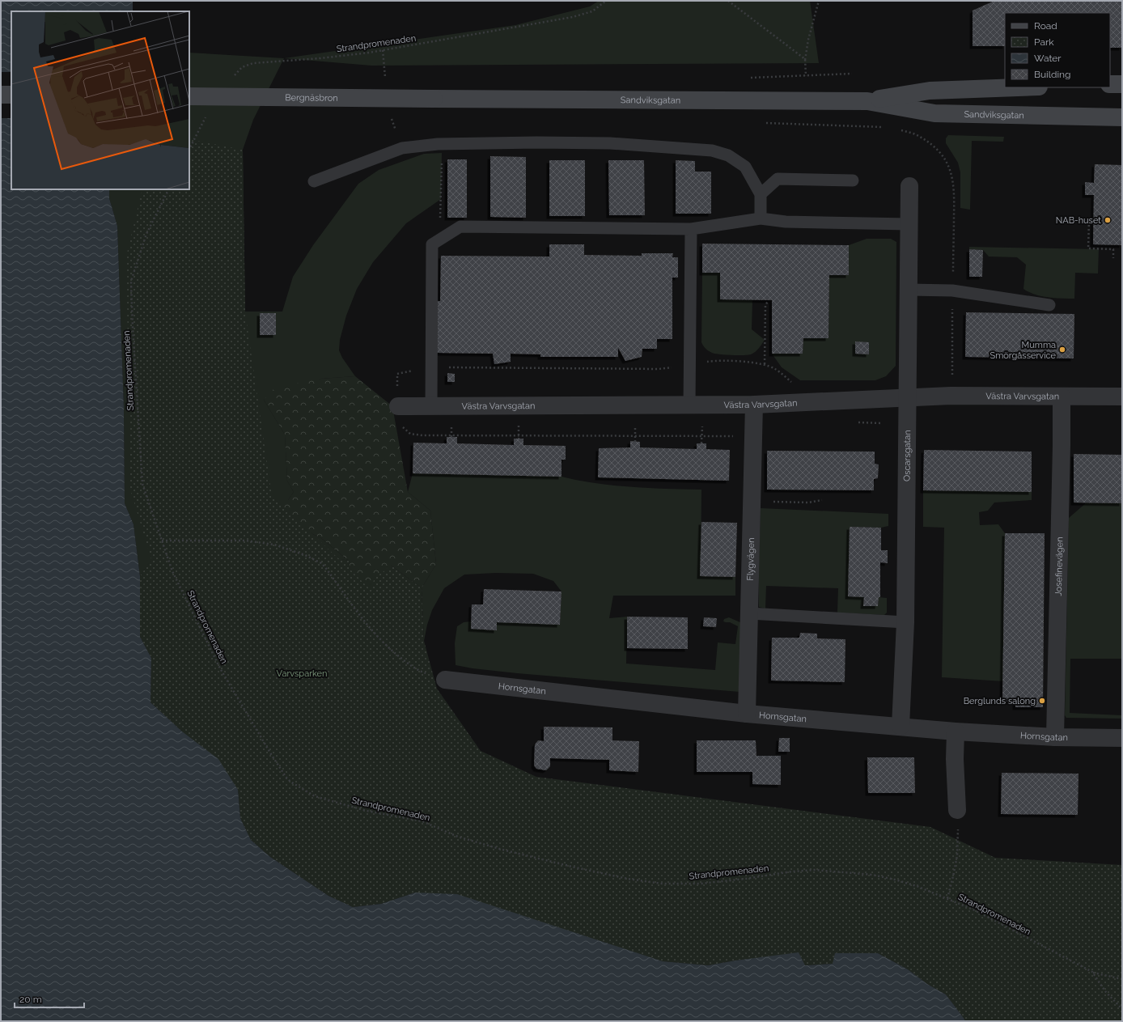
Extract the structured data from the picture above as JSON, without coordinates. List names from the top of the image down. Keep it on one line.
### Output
{"streets":{"main road":["Bergnäsbron","Sandviksgatan"],"street":["Västra Varvsgatan","Oscarsgatan","Flygvägen","Josefinevägen","Hornsgatan"],"path":["Strandpromenaden"]},"crossings":[["Bergnäsbron","Sandviksgatan"],["Västra Varvsgatan","Oscarsgatan"],["Västra Varvsgatan","Flygvägen"],["Västra Varvsgatan","Josefinevägen"],["Oscarsgatan","Hornsgatan"],["Flygvägen","Hornsgatan"],["Josefinevägen","Hornsgatan"]],"parks":["Varvsparken"],"places":["NAB-huset","Mumma Smörgåsservice","Berglunds salong"],"legend":["Road","Park","Water","Building"],"scale_bar":"20 m"}
